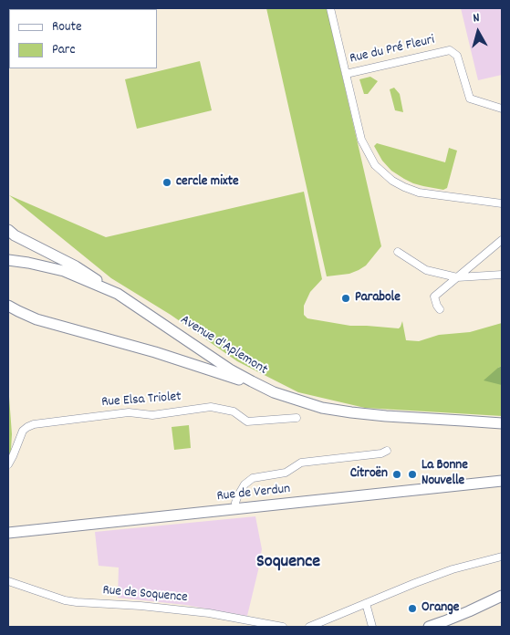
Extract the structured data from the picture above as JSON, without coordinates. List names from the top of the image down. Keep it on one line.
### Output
{"streets":{"street":["Rue du Pré Fleuri","Avenue d'Aplemont","Rue Elsa Triolet","Rue de Verdun","Rue de Soquence"]},"districts":["Soquence"],"places":["cercle mixte","Parabole","Citroën","La Bonne Nouvelle","Orange"],"legend":["Route","Parc"],"north":"top"}
